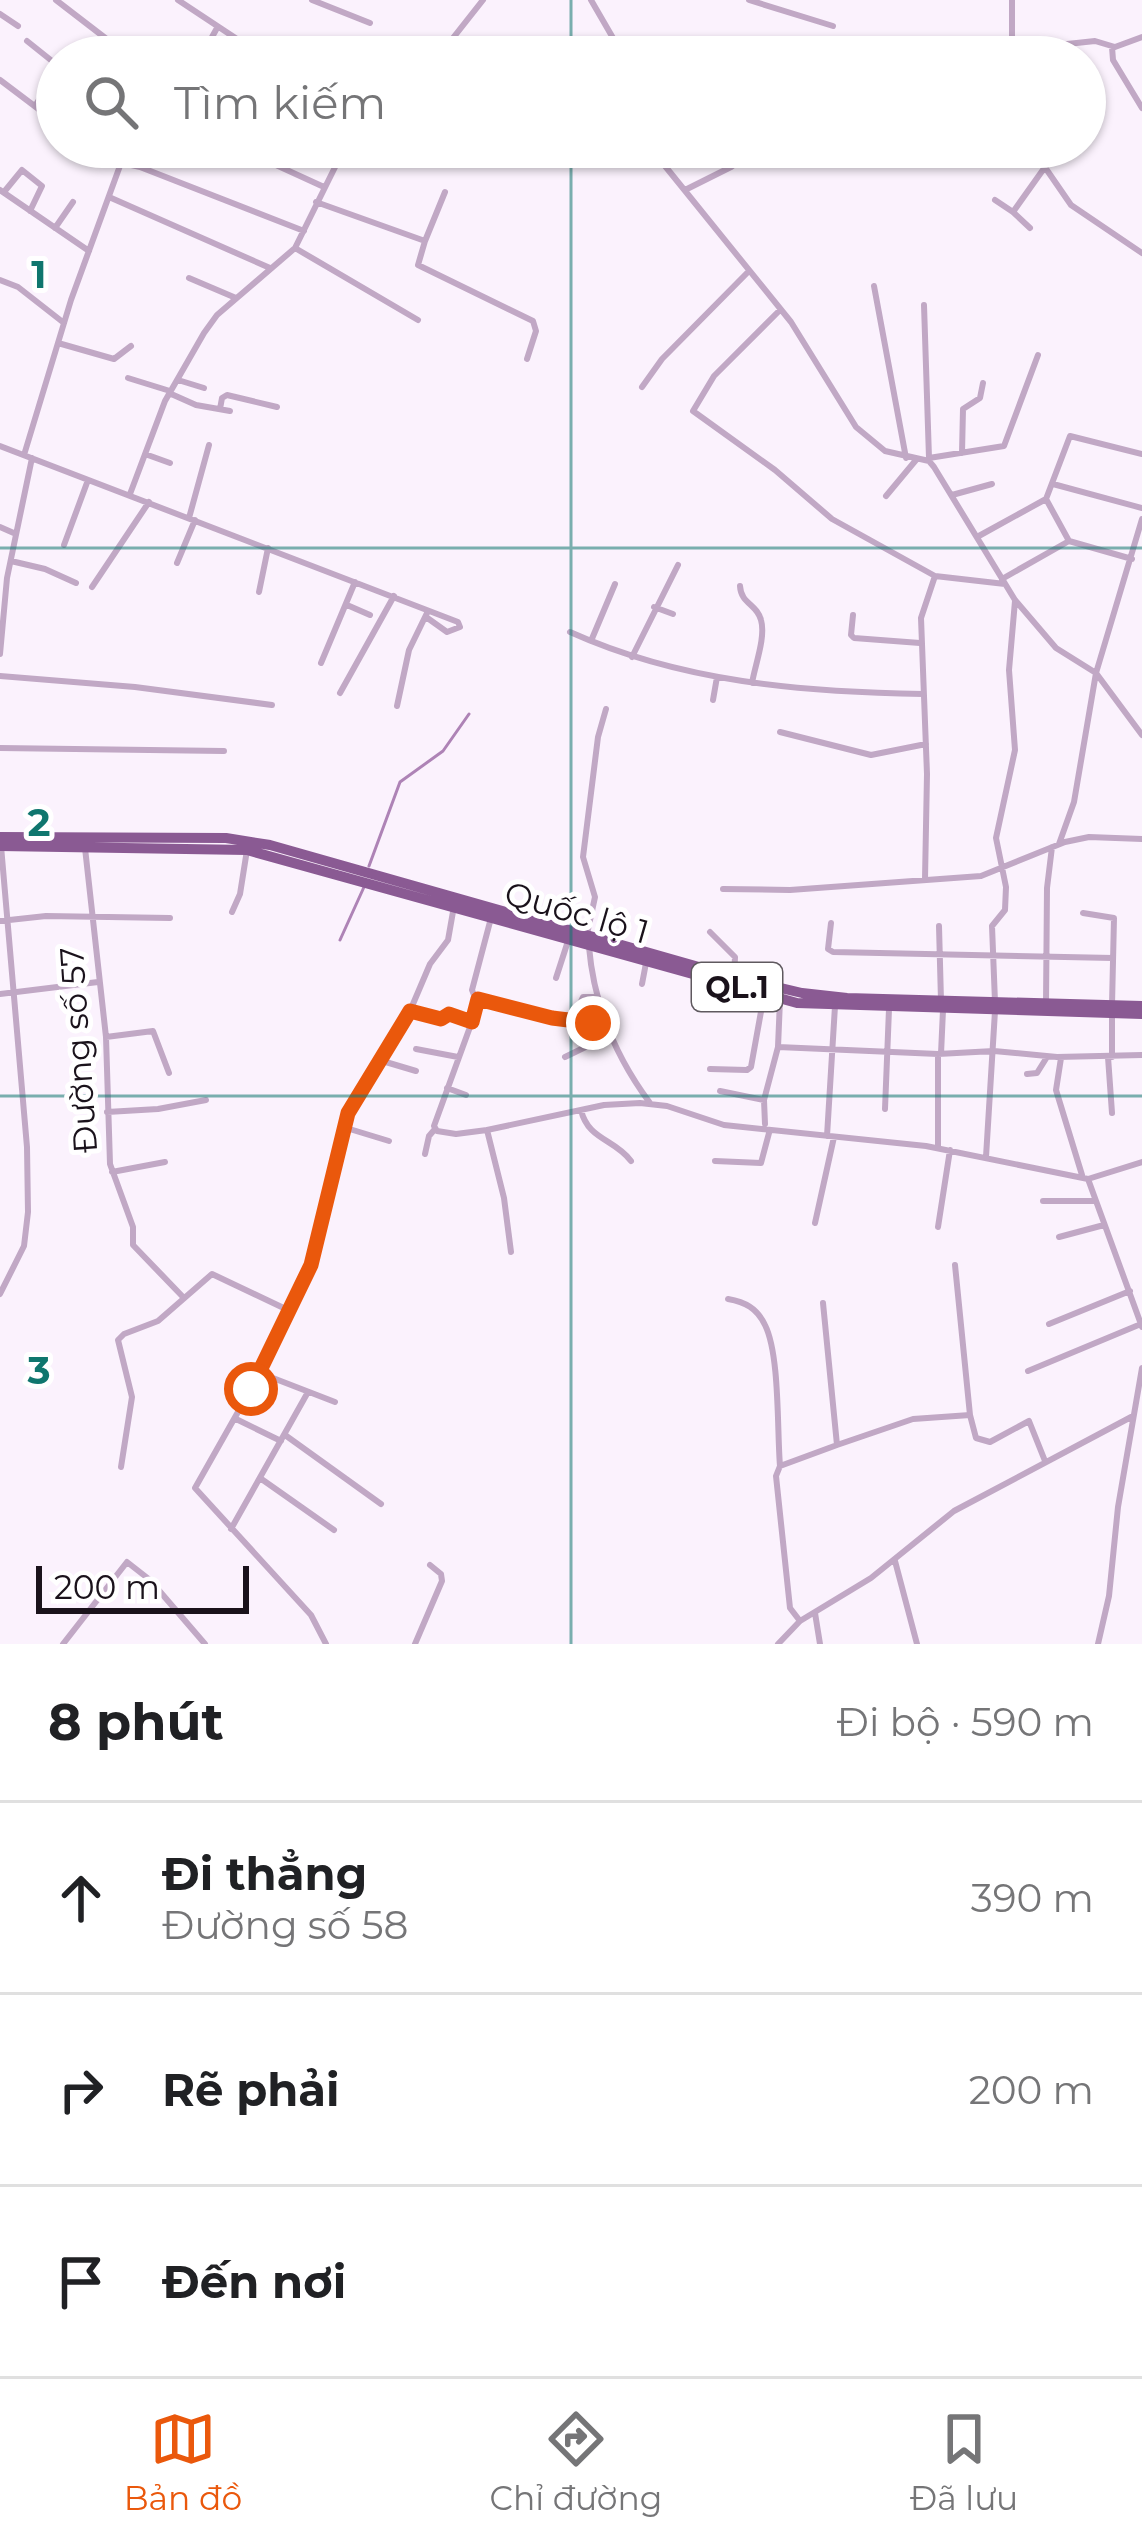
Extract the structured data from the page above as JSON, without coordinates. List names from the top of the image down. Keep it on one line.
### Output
{"streets":{"highway":["Quốc lộ 1","QL.1"],"street":["Đường số 57"]},"crossings":[["Quốc lộ 1","Đường số 57"]],"scale_bar":"200 m","page":{"search":"Tìm kiếm","scale":"200 m","heading":["8 phút","Đi bộ · 590 m"],"list":[["Đi thẳng","Đường số 58","390 m"],["Rẽ phải","200 m"],"Đến nơi"],"nav":["Bản đồ","Chỉ đường","Đã lưu"]},"grid":{"rows":["1","2","3"]}}
